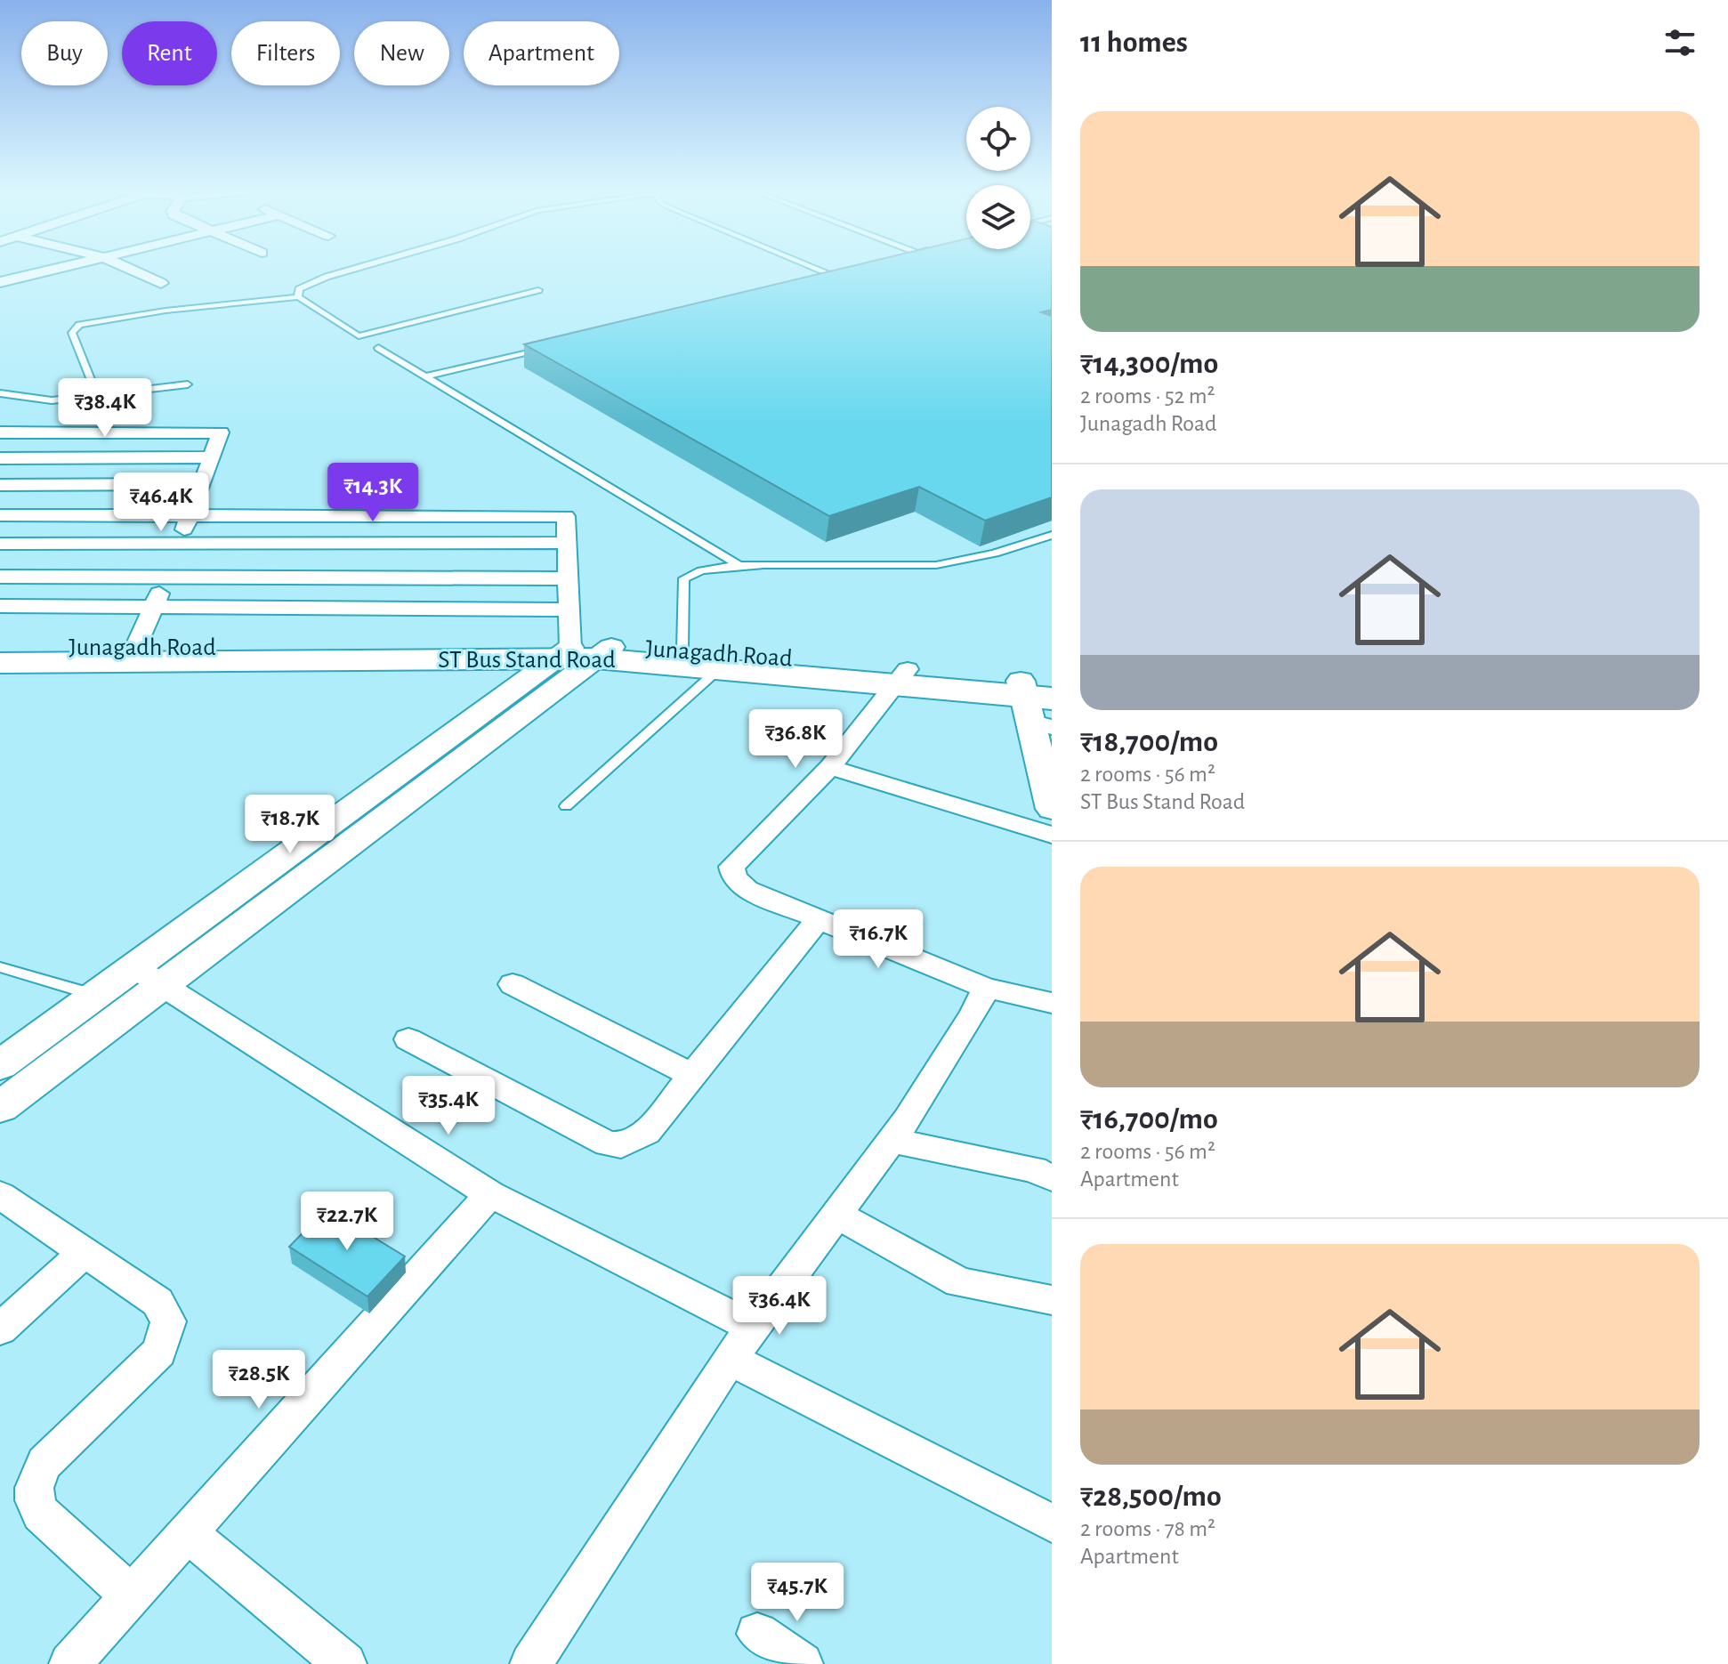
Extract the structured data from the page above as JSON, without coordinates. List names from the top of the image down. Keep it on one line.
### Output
{"streets":{"main road":["Junagadh Road","ST Bus Stand Road"]},"crossings":[["Junagadh Road","ST Bus Stand Road"]],"page":{"heading":"11 homes","chip":["Buy","Rent","Filters","New","Apartment"],"list":[{"name":"₹14,300/mo","note":"2 rooms · 52 m² · Junagadh Road"},{"name":"₹18,700/mo","note":"2 rooms · 56 m² · ST Bus Stand Road"},{"name":"₹16,700/mo","note":"2 rooms · 56 m² · Apartment"},{"name":"₹28,500/mo","note":"2 rooms · 78 m² · Apartment"}],"price":["₹38.4K","₹14.3K","₹46.4K","₹36.8K","₹18.7K","₹16.7K","₹35.4K","₹22.7K","₹36.4K","₹28.5K","₹45.7K"]}}
